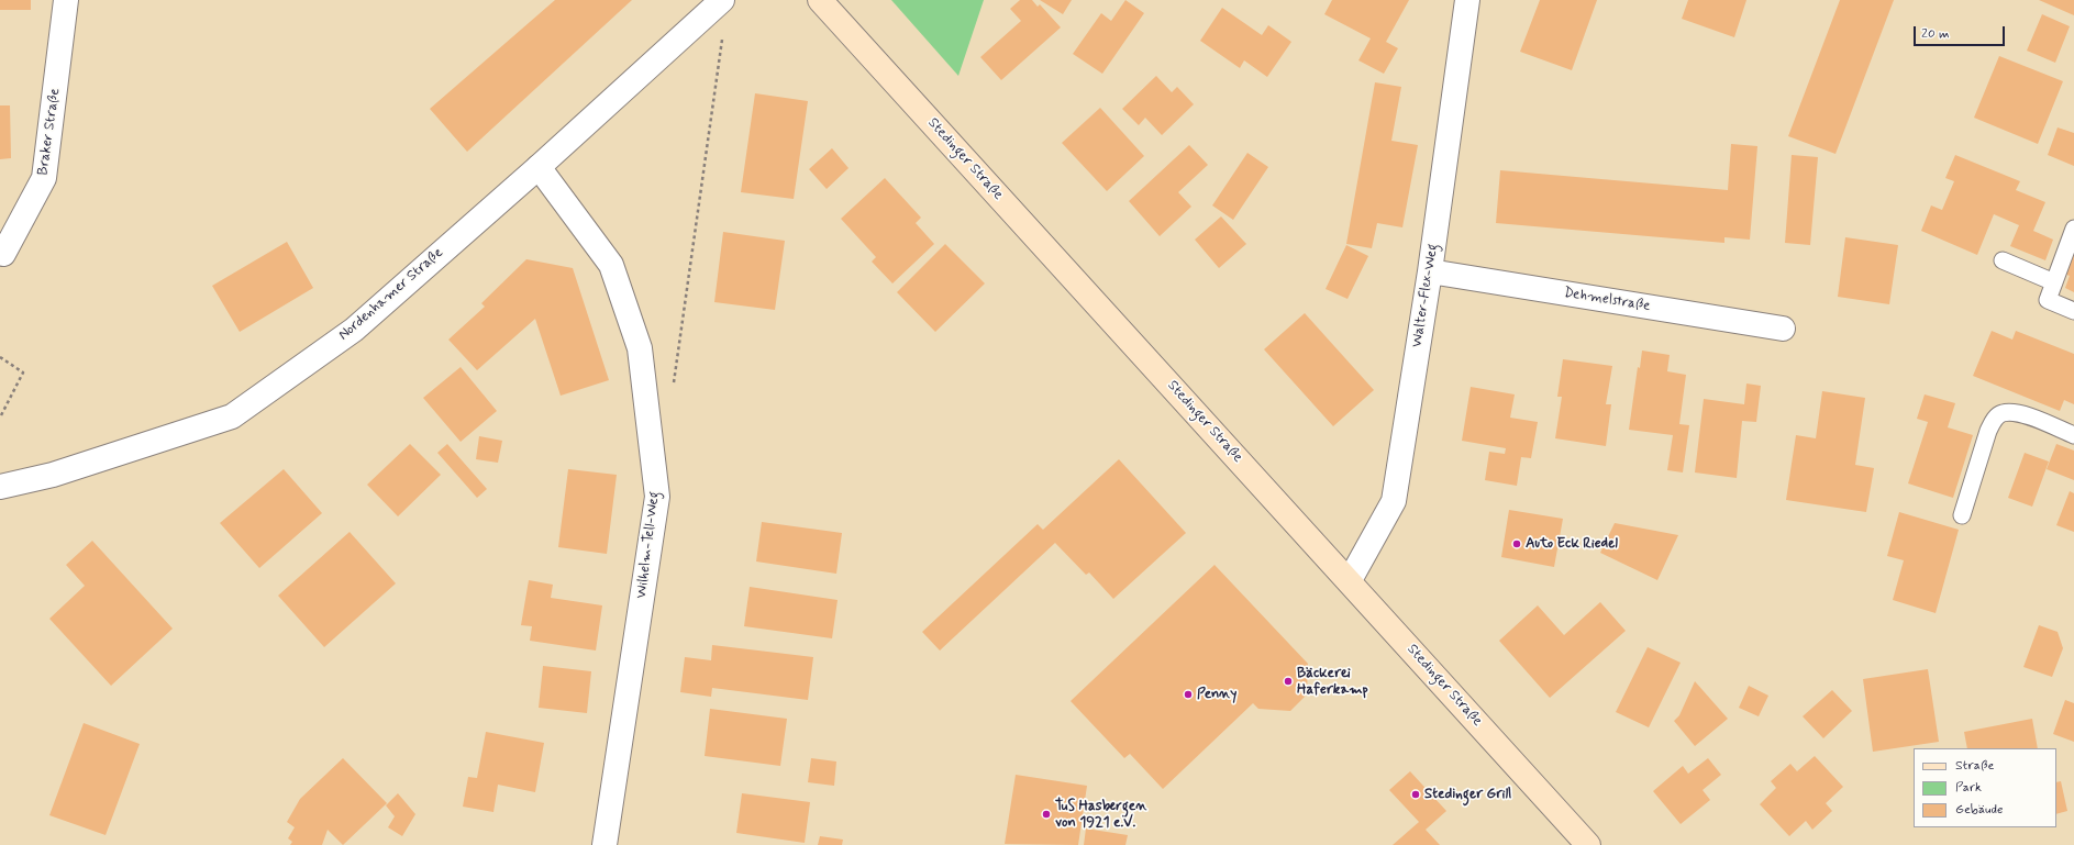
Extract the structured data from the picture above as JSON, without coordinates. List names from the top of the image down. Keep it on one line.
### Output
{"streets":{"main road":["Stedinger Straße"],"street":["Braker Straße","Nordenhamer Straße","Walter-Flex-Weg","Dehmelstraße","Wilhelm-Tell-Weg"]},"crossings":[["Stedinger Straße","Walter-Flex-Weg"],["Nordenhamer Straße","Wilhelm-Tell-Weg"],["Walter-Flex-Weg","Dehmelstraße"]],"places":["Auto Eck Riedel","Bäckerei Haferkamp","Penny","Stedinger Grill","TuS Hasbergen von 1921 e.V."],"legend":["Straße","Park","Gebäude"],"scale_bar":"20 m"}
